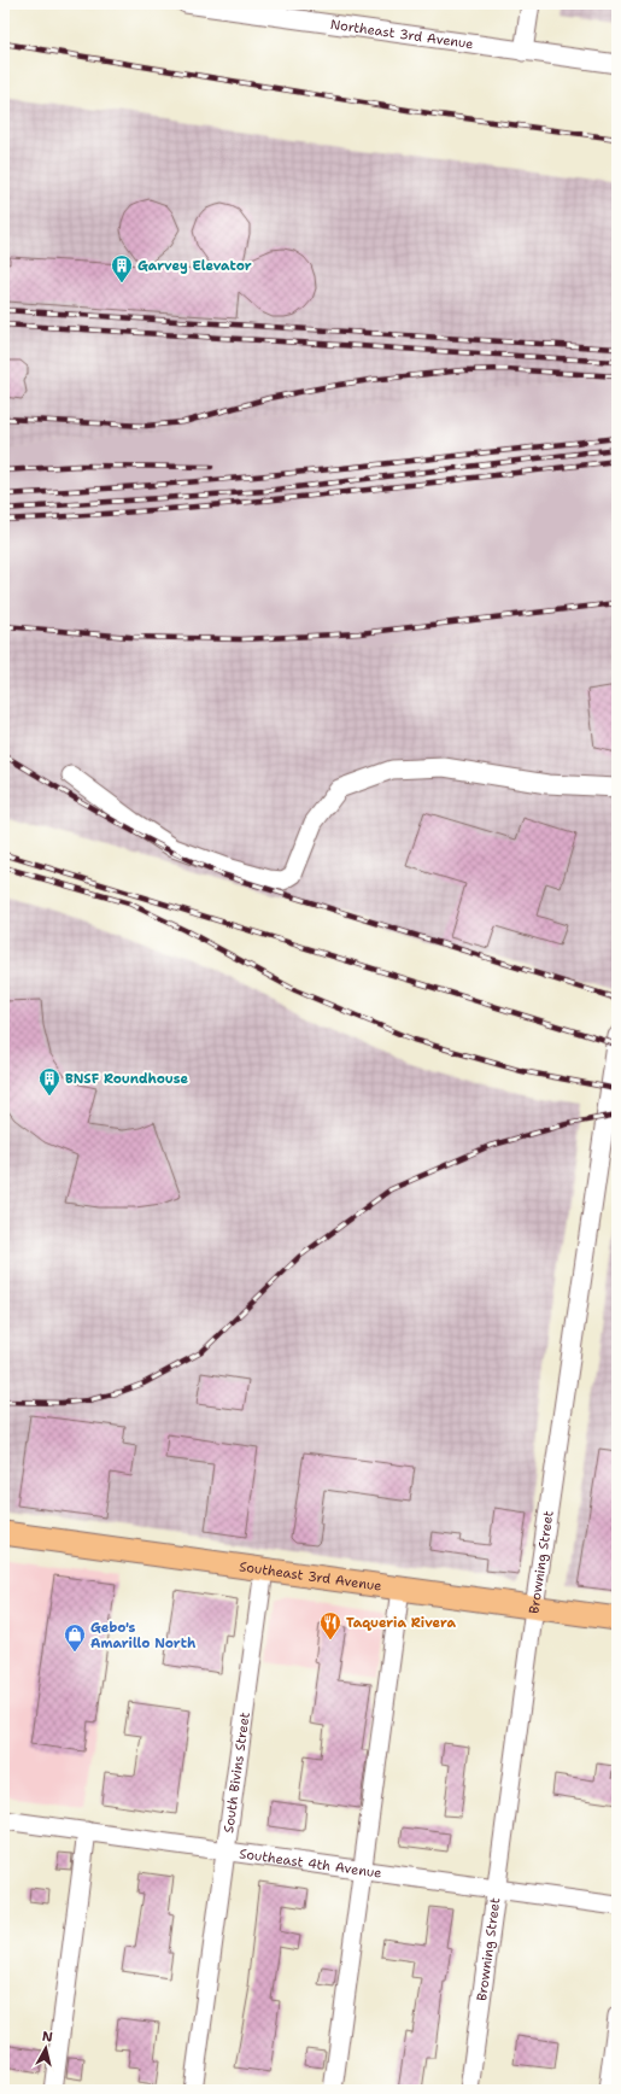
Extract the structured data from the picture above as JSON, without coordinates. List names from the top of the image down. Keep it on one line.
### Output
{"streets":{"main road":["Southeast 3rd Avenue"],"street":["Northeast 3rd Avenue","Browning Street","South Bivins Street","Southeast 4th Avenue"]},"crossings":[["Browning Street","Southeast 3rd Avenue"],["Browning Street","Southeast 4th Avenue"],["Southeast 3rd Avenue","South Bivins Street"],["South Bivins Street","Southeast 4th Avenue"]],"places":{"building":["Garvey Elevator","BNSF Roundhouse"],"restaurant":["Taqueria Rivera"],"shop":["Gebo's Amarillo North"]},"north":"top"}
